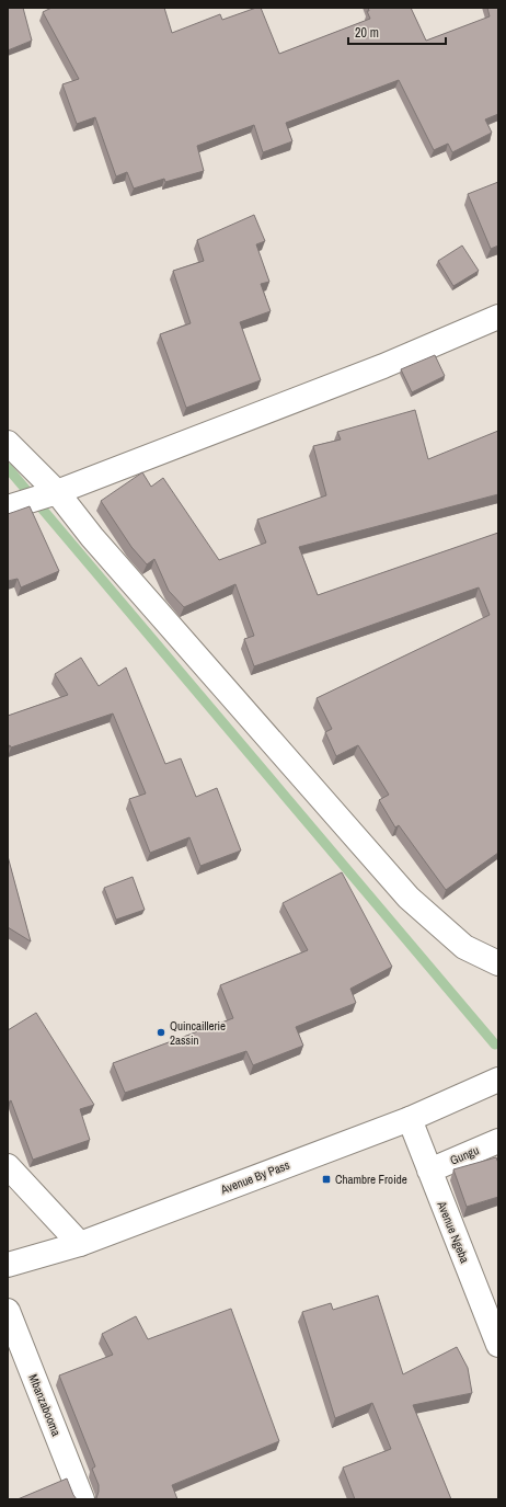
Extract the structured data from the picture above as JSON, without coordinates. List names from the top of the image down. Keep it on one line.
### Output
{"streets":{"main road":["Gungu","Avenue By Pass","Avenue Ngeba","Mbanzabooma"]},"crossings":[["Gungu","Avenue Ngeba"],["Avenue By Pass","Avenue Ngeba"]],"places":{"other":["Quincaillerie 2assin"],"transit":["Chambre Froide"]},"scale_bar":"20 m"}
